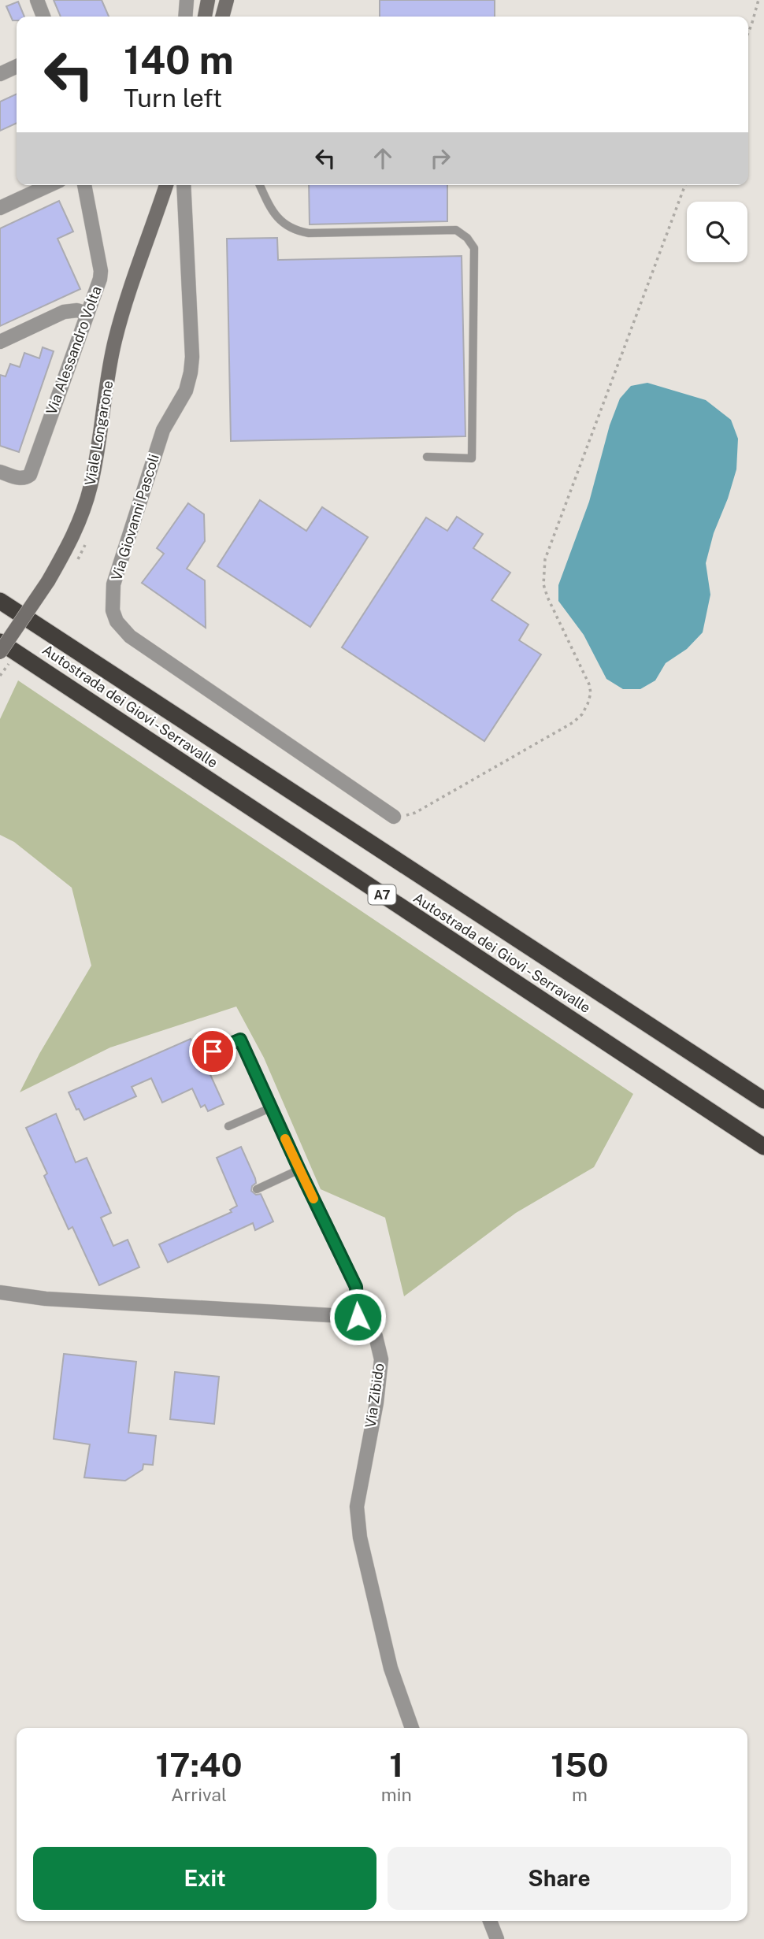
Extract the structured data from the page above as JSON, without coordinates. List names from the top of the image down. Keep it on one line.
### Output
{"streets":{"highway":["Autostrada dei Giovi - Serravalle","A7"],"main road":["Viale Longarone"],"street":["Via Alessandro Volta","Via Giovanni Pascoli","Via Zibido"]},"page":{"turn":["140 m","Turn left"],"eta":["17:40","Arrival","1","min","150","m"],"buttons":["Exit","Share"]}}
